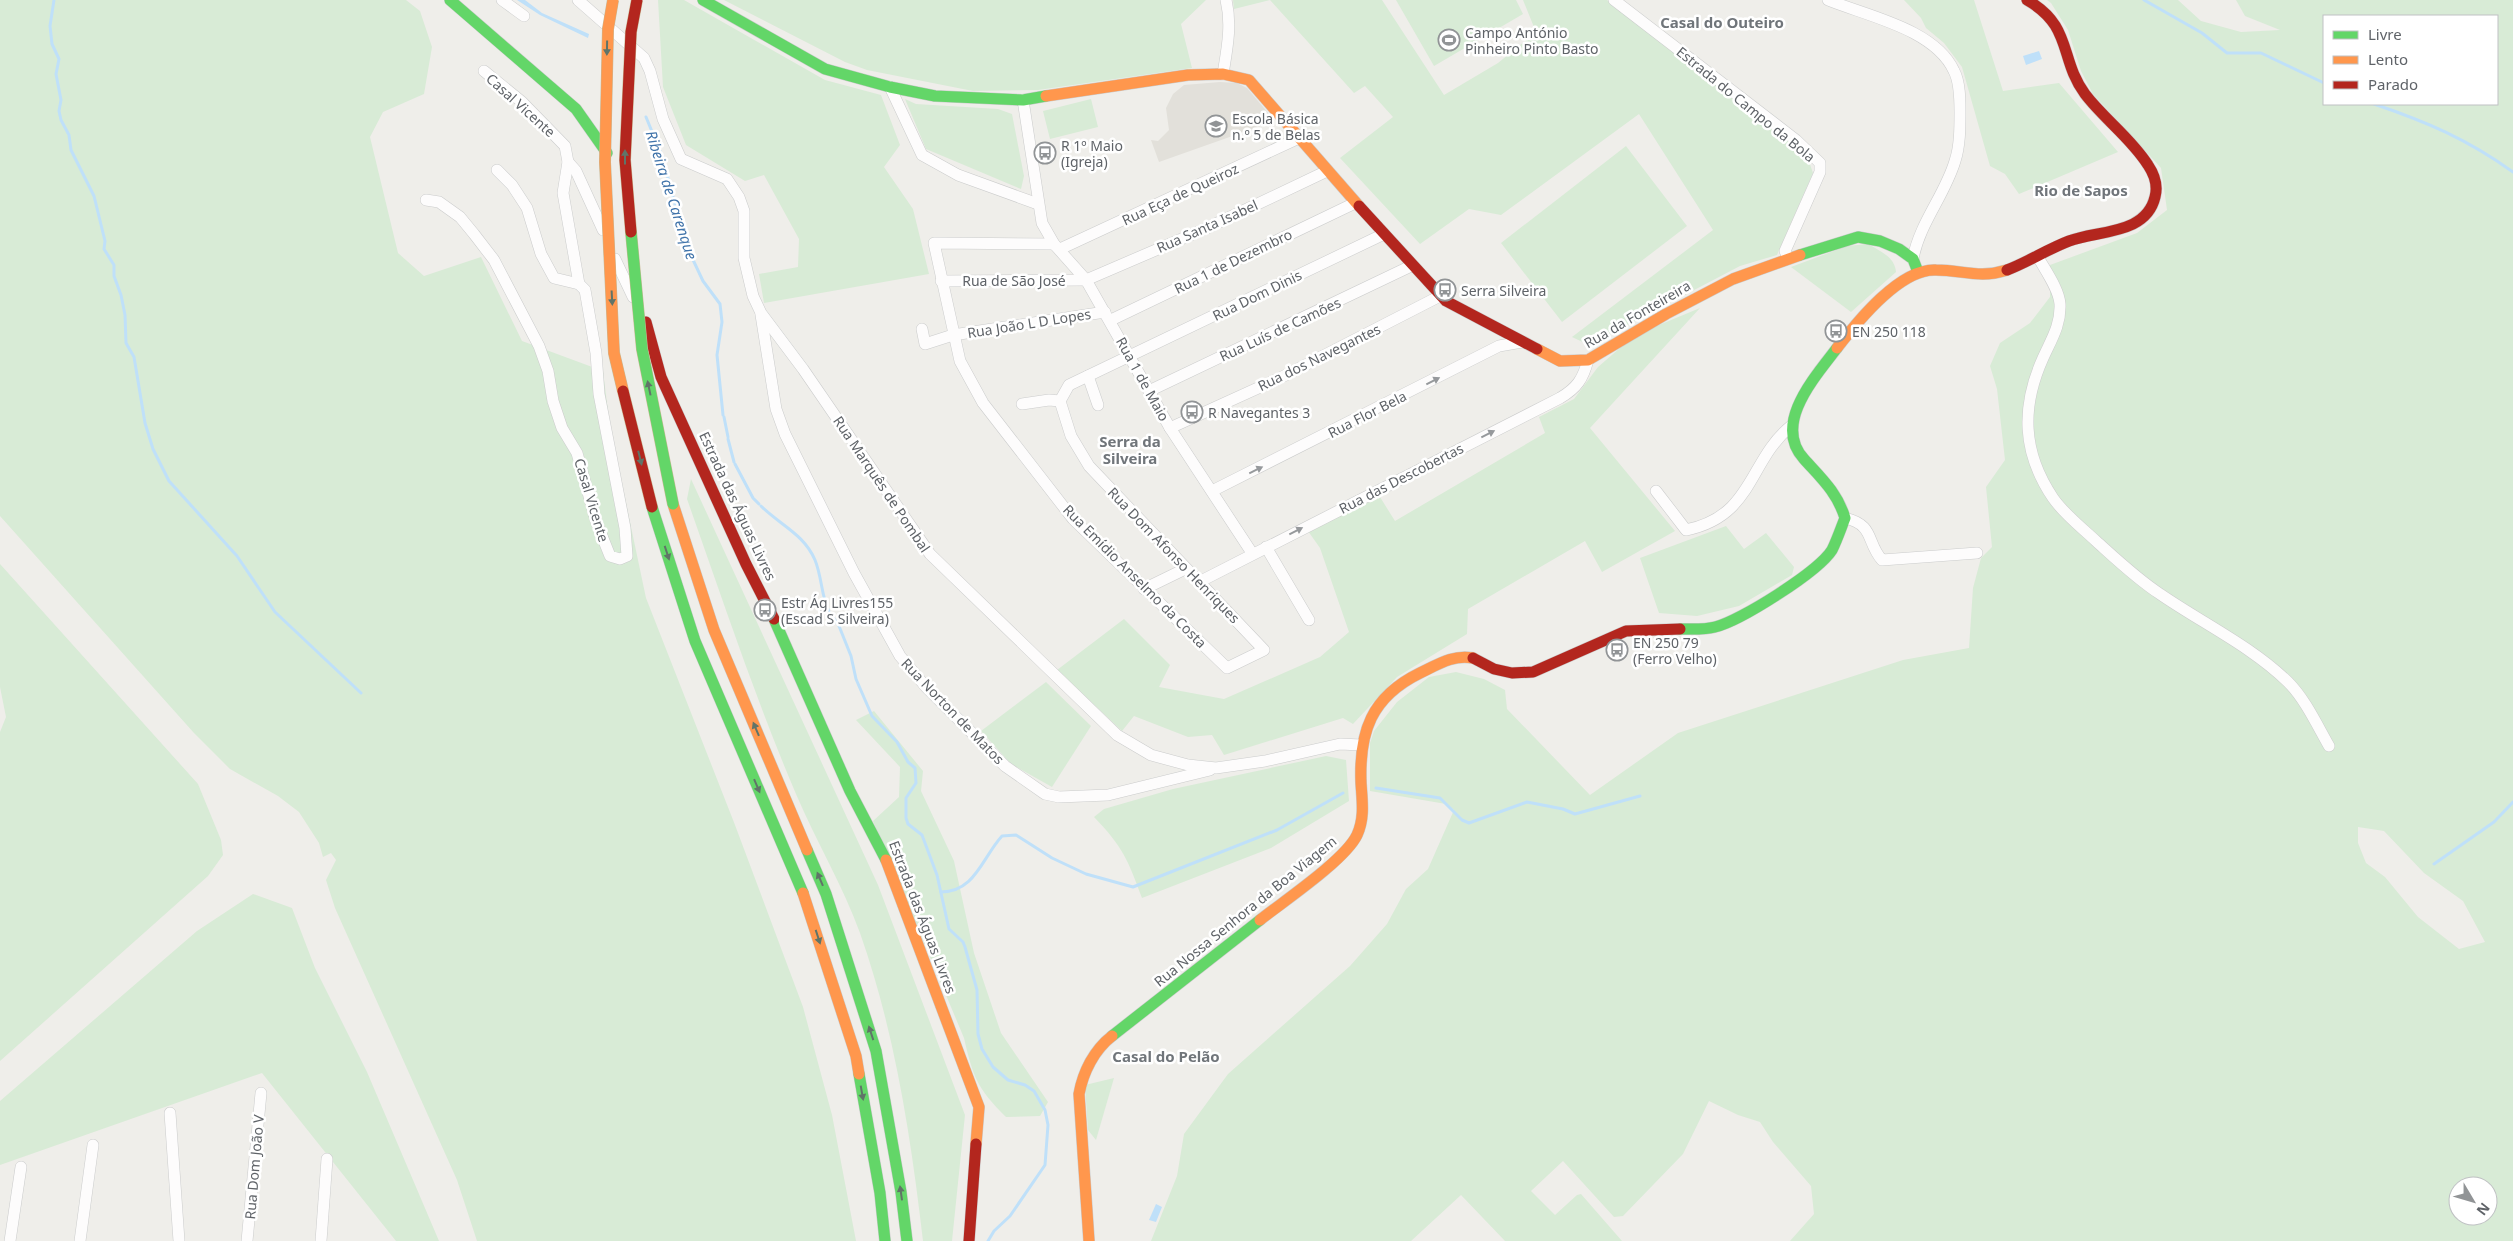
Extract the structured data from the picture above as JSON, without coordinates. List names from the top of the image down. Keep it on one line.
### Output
{"streets":{"main road":["Rua da Fonteireira","Estrada das Águas Livres","Rua Nossa Senhora da Boa Viagem"],"street":["Estrada do Campo da Bola","Casal Vicente","Rua Eça de Queiroz","Rua Santa Isabel","Rua 1 de Dezembro","Rua de São José","Rua Dom Dinis","Rua João L D Lopes","Rua Luís de Camões","Rua dos Navegantes","Rua 1 de Maio","Rua Flor Bela","Rua das Descobertas","Rua Marquês de Pombal","Rua Dom Afonso Henriques","Rua Emídio Anselmo da Costa","Rua Norton de Matos","Rua Dom João V"]},"crossings":[["Estrada do Campo da Bola","Rua da Fonteireira"],["Rua Eça de Queiroz","Rua da Fonteireira"],["Rua Eça de Queiroz","Rua 1 de Maio"],["Rua Eça de Queiroz","Rua Emídio Anselmo da Costa"],["Rua Santa Isabel","Rua de São José"],["Rua Santa Isabel","Rua da Fonteireira"],["Rua Santa Isabel","Rua 1 de Maio"],["Rua 1 de Dezembro","Rua da Fonteireira"],["Rua 1 de Dezembro","Rua João L D Lopes"],["Rua 1 de Dezembro","Rua 1 de Maio"],["Rua de São José","Rua 1 de Maio"],["Rua de São José","Rua Emídio Anselmo da Costa"],["Rua Dom Dinis","Rua da Fonteireira"],["Rua Dom Dinis","Rua 1 de Maio"],["Rua da Fonteireira","Rua Luís de Camões"],["Rua da Fonteireira","Rua dos Navegantes"],["Rua da Fonteireira","Rua 1 de Maio"],["Rua da Fonteireira","Rua Flor Bela"],["Rua da Fonteireira","Rua das Descobertas"],["Rua João L D Lopes","Rua 1 de Maio"],["Rua João L D Lopes","Rua Emídio Anselmo da Costa"],["Rua Luís de Camões","Rua 1 de Maio"],["Rua dos Navegantes","Rua 1 de Maio"],["Rua 1 de Maio","Rua Flor Bela"],["Rua 1 de Maio","Rua das Descobertas"],["Rua 1 de Maio","Rua Emídio Anselmo da Costa"],["Rua das Descobertas","Rua Dom Afonso Henriques"],["Rua Marquês de Pombal","Rua Norton de Matos"],["Rua Marquês de Pombal","Rua Nossa Senhora da Boa Viagem"],["Rua Dom Afonso Henriques","Rua Emídio Anselmo da Costa"]],"one_way":["Rua Flor Bela","Rua das Descobertas"],"districts":["Casal do Outeiro","Rio de Sapos","Serra da Silveira","Casal do Pelão"],"water":["Ribeira de Carenque"],"places":{"sports":["Campo António Pinheiro Pinto Basto"],"school or university":["Escola Básica n.º 5 de Belas"],"bus stop":["R 1º Maio (Igreja)","Serra Silveira","EN 250 118","R Navegantes 3","Estr Ág Livres155 (Escad S Silveira)","EN 250 79 (Ferro Velho)"]},"legend":["Livre","Lento","Parado"],"north":"bottom right"}
